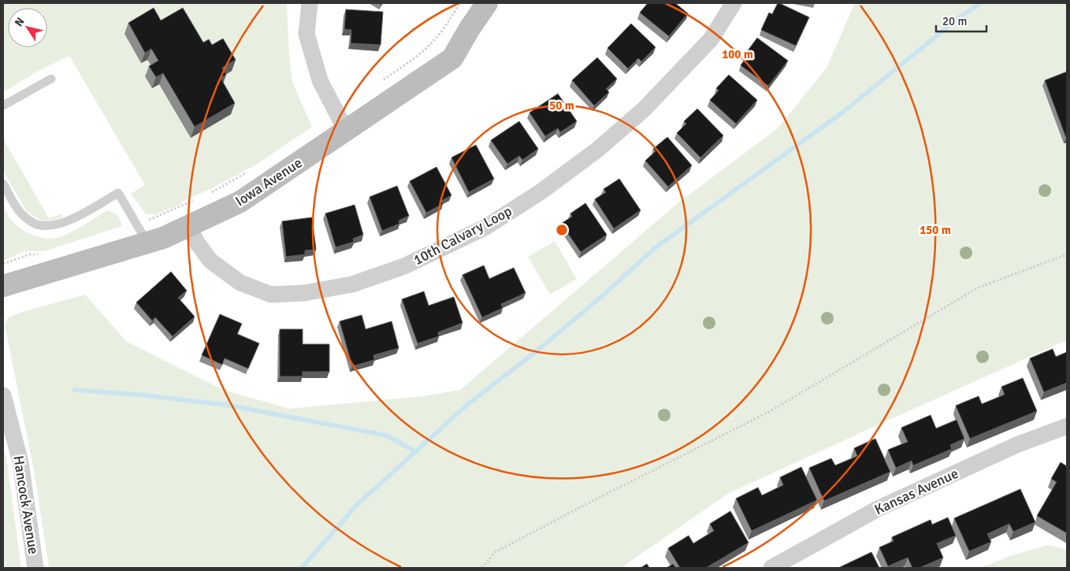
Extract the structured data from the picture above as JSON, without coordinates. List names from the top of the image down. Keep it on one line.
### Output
{"streets":{"street":["Iowa Avenue","10th Calvary Loop","Kansas Avenue","Hancock Avenue"]},"crossings":[["Iowa Avenue","10th Calvary Loop"]],"scale_bar":"20 m","north":"top left","rings":["100 m","50 m","150 m"]}
